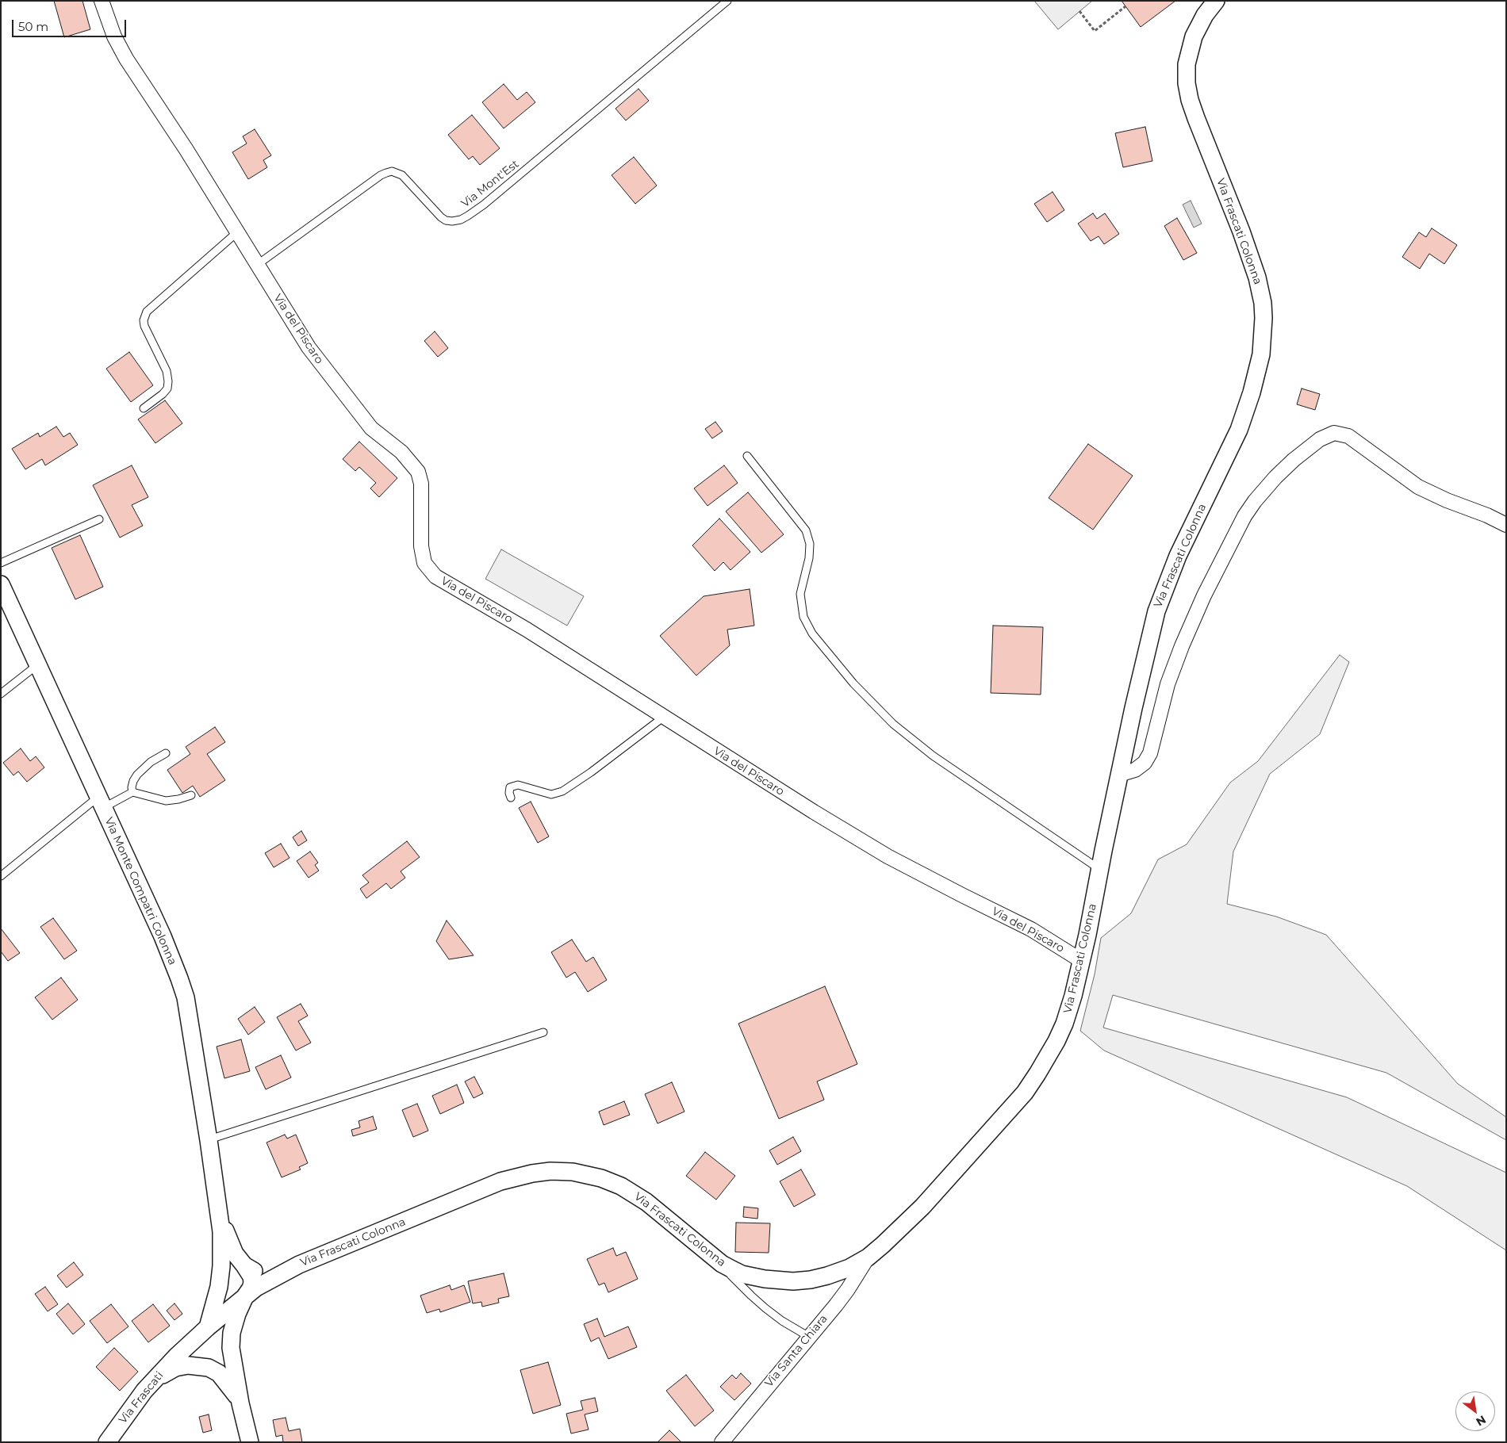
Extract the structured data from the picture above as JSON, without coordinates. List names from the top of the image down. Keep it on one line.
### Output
{"streets":{"street":["Via Frascati Colonna","Via del Piscaro","Via Monte Compatri Colonna","Via Santa Chiara","Via Frascati"],"lane":["Via Mont'Est"]},"crossings":[["Via Mont'Est","Via del Piscaro"],["Via Frascati Colonna","Via del Piscaro"],["Via Frascati Colonna","Via Santa Chiara"],["Via Frascati Colonna","Via Frascati"]],"scale_bar":"50 m","north":"bottom right"}
